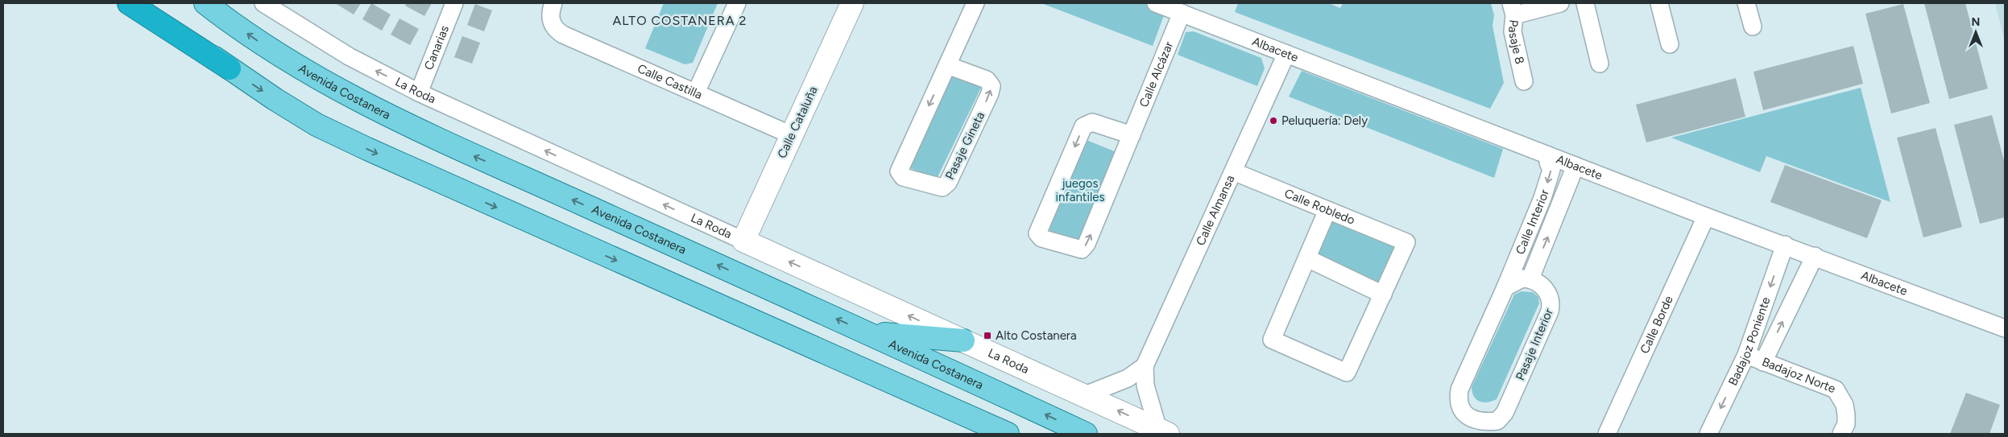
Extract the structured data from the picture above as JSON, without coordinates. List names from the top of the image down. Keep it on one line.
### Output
{"streets":{"main road":["Avenida Costanera"],"street":["Pasaje 8","Canarias","Albacete","Calle Alcázar","Calle Castilla","La Roda","Calle Cataluña","Pasaje Gineta","Calle Robledo","Calle Almansa","Calle Interior","Calle Borde","Badajoz Poniente","Pasaje Interior","Badajoz Norte"]},"crossings":[["Canarias","La Roda"],["Albacete","Calle Alcázar"],["Albacete","Calle Almansa"],["Albacete","Calle Interior"],["Albacete","Calle Borde"],["Albacete","Badajoz Poniente"],["Calle Castilla","Calle Cataluña"],["La Roda","Calle Cataluña"],["La Roda","Calle Almansa"],["Calle Robledo","Calle Almansa"],["Calle Interior","Pasaje Interior"],["Badajoz Poniente","Badajoz Norte"]],"one_way":["La Roda"],"districts":["ALTO COSTANERA 2"],"parks":["juegos infantiles"],"places":{"other":["Peluquería: Dely"],"transit":["Alto Costanera"]},"north":"top"}
